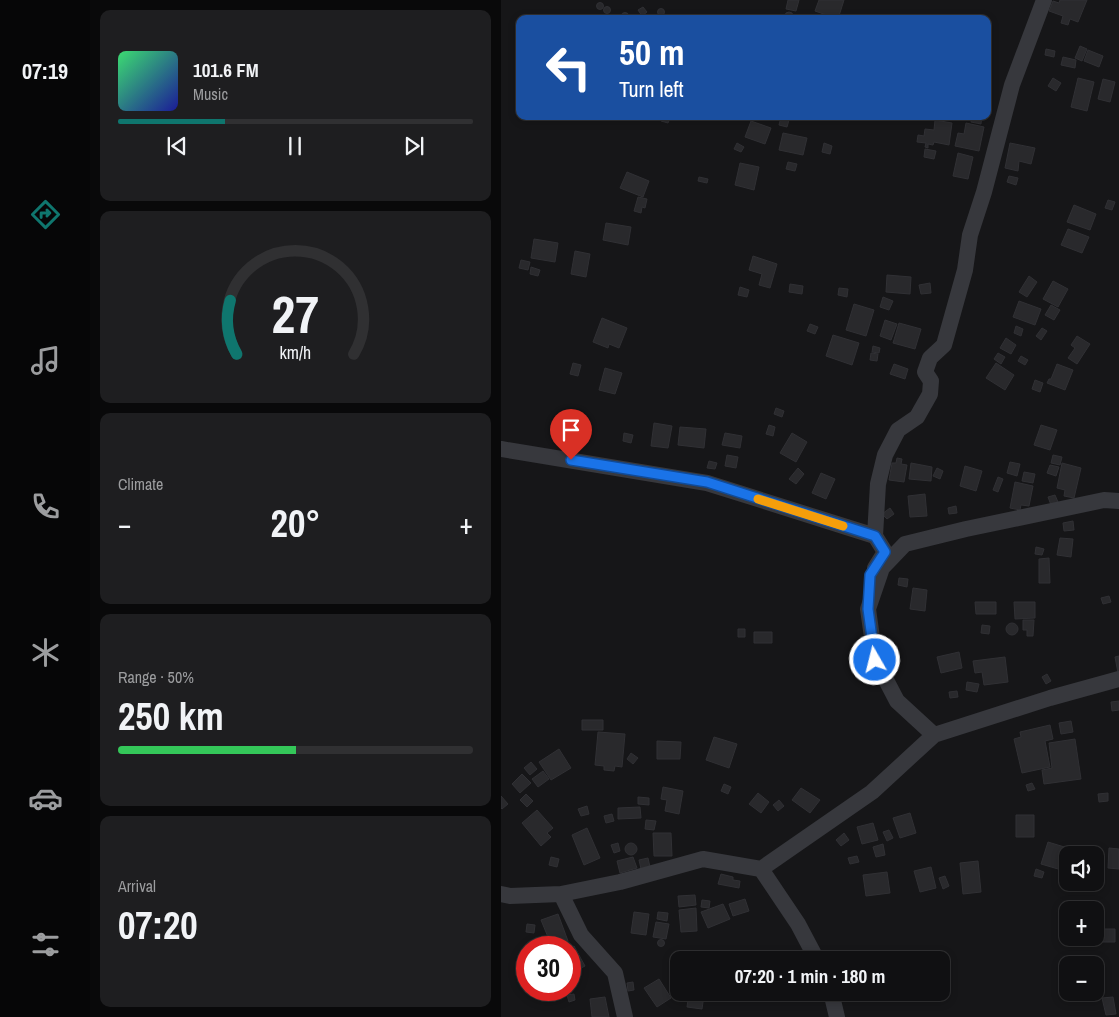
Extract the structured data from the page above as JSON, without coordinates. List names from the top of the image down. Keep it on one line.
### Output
{"page":{"tabs":"07:19","turn":["50 m","Turn left"],"song":["101.6 FM","Music"],"tile":["Climate",["Range · 50%","250 km"],["Arrival","07:20"]],"heat":["−","20°","+"],"map_buttons":["+","−"],"limit":"30","trip":"07:20 · 1 min · 180 m","gauge":["27","km/h"]}}
